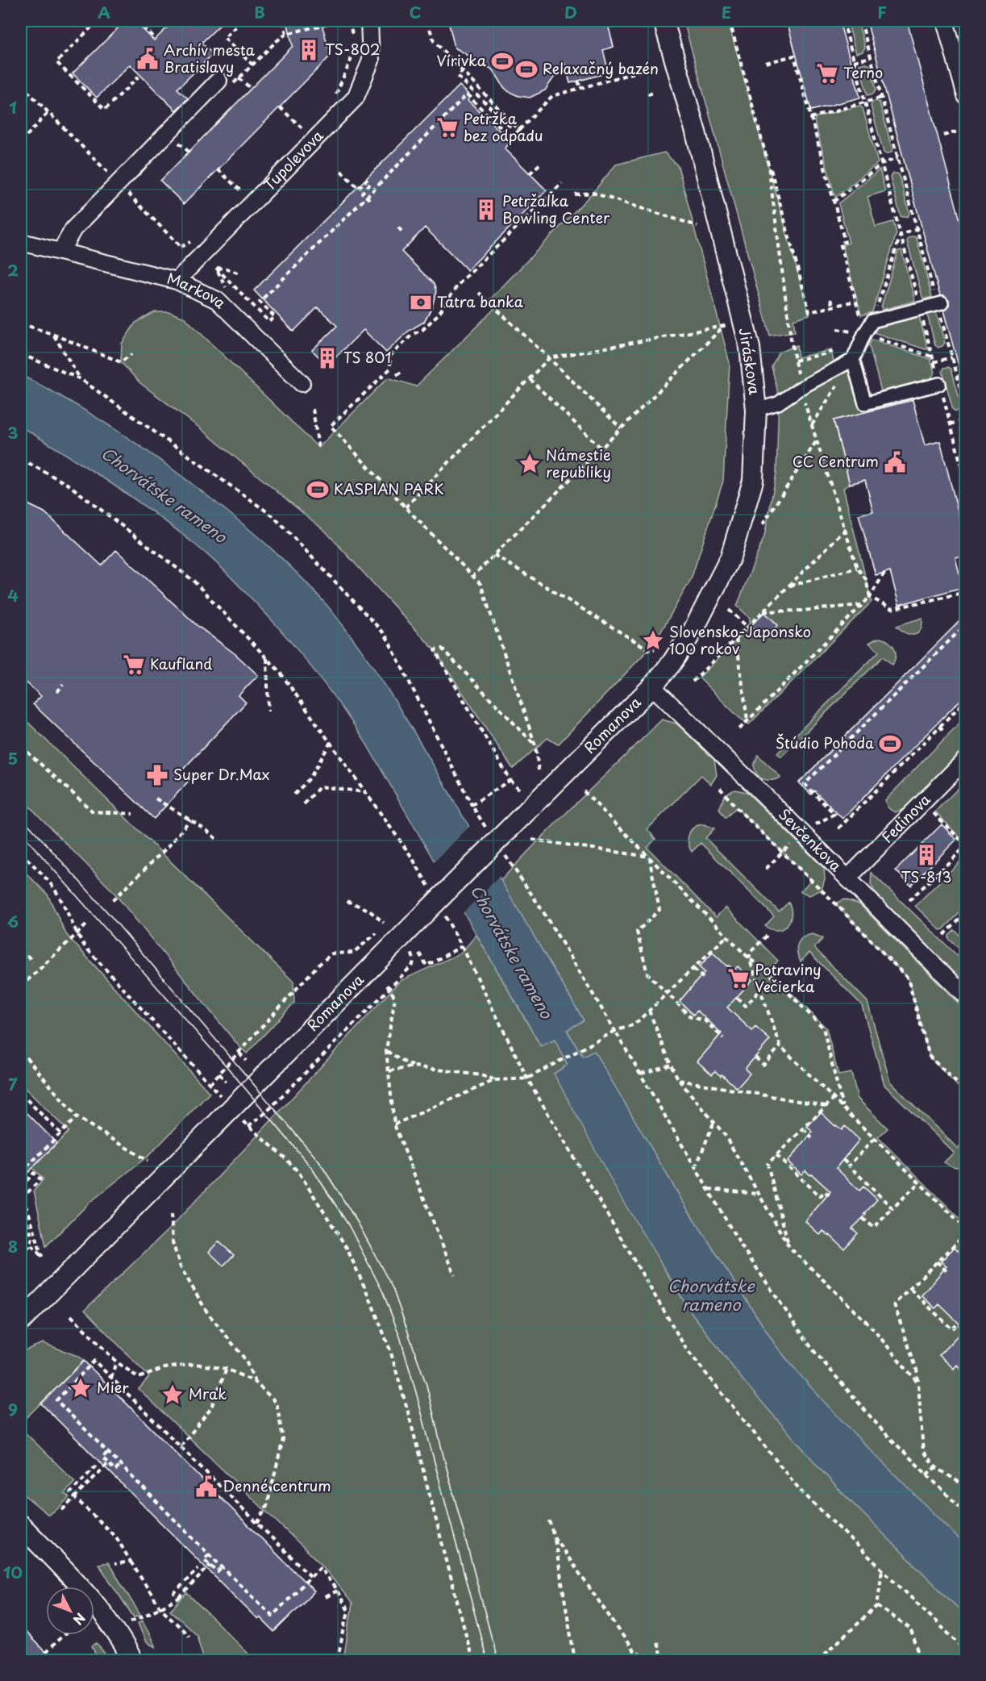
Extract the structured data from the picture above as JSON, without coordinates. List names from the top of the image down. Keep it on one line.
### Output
{"streets":{"street":["Tupolevova","Markova","Jiráskova","Romanova","Fedinova","Ševčenkova"]},"crossings":[["Tupolevova","Markova"],["Jiráskova","Romanova"],["Jiráskova","Ševčenkova"],["Romanova","Ševčenkova"],["Fedinova","Ševčenkova"]],"water":["Chorvátske rameno"],"places":{"building":["TS-802","Petržalka Bowling Center","TS 801","TS-813"],"public building":["Archív mesta Bratislavy","CC Centrum","Denné centrum"],"sports":["Vírivka","Relaxačný bazén","KASPIAN PARK","Štúdio Pohoda"],"supermarket":["Terno","Petržka bez odpadu","Kaufland","Potraviny Večierka"],"bank":["Tatra banka"],"place":["Námestie republiky","Slovensko-Japonsko 100 rokov","Mier","Mrak"],"pharmacy":["Super Dr.Max"]},"north":"bottom right","grid":{"columns":["A","B","C","D","E","F"],"rows":["1","2","3","4","5","6","7","8","9","10"]}}
